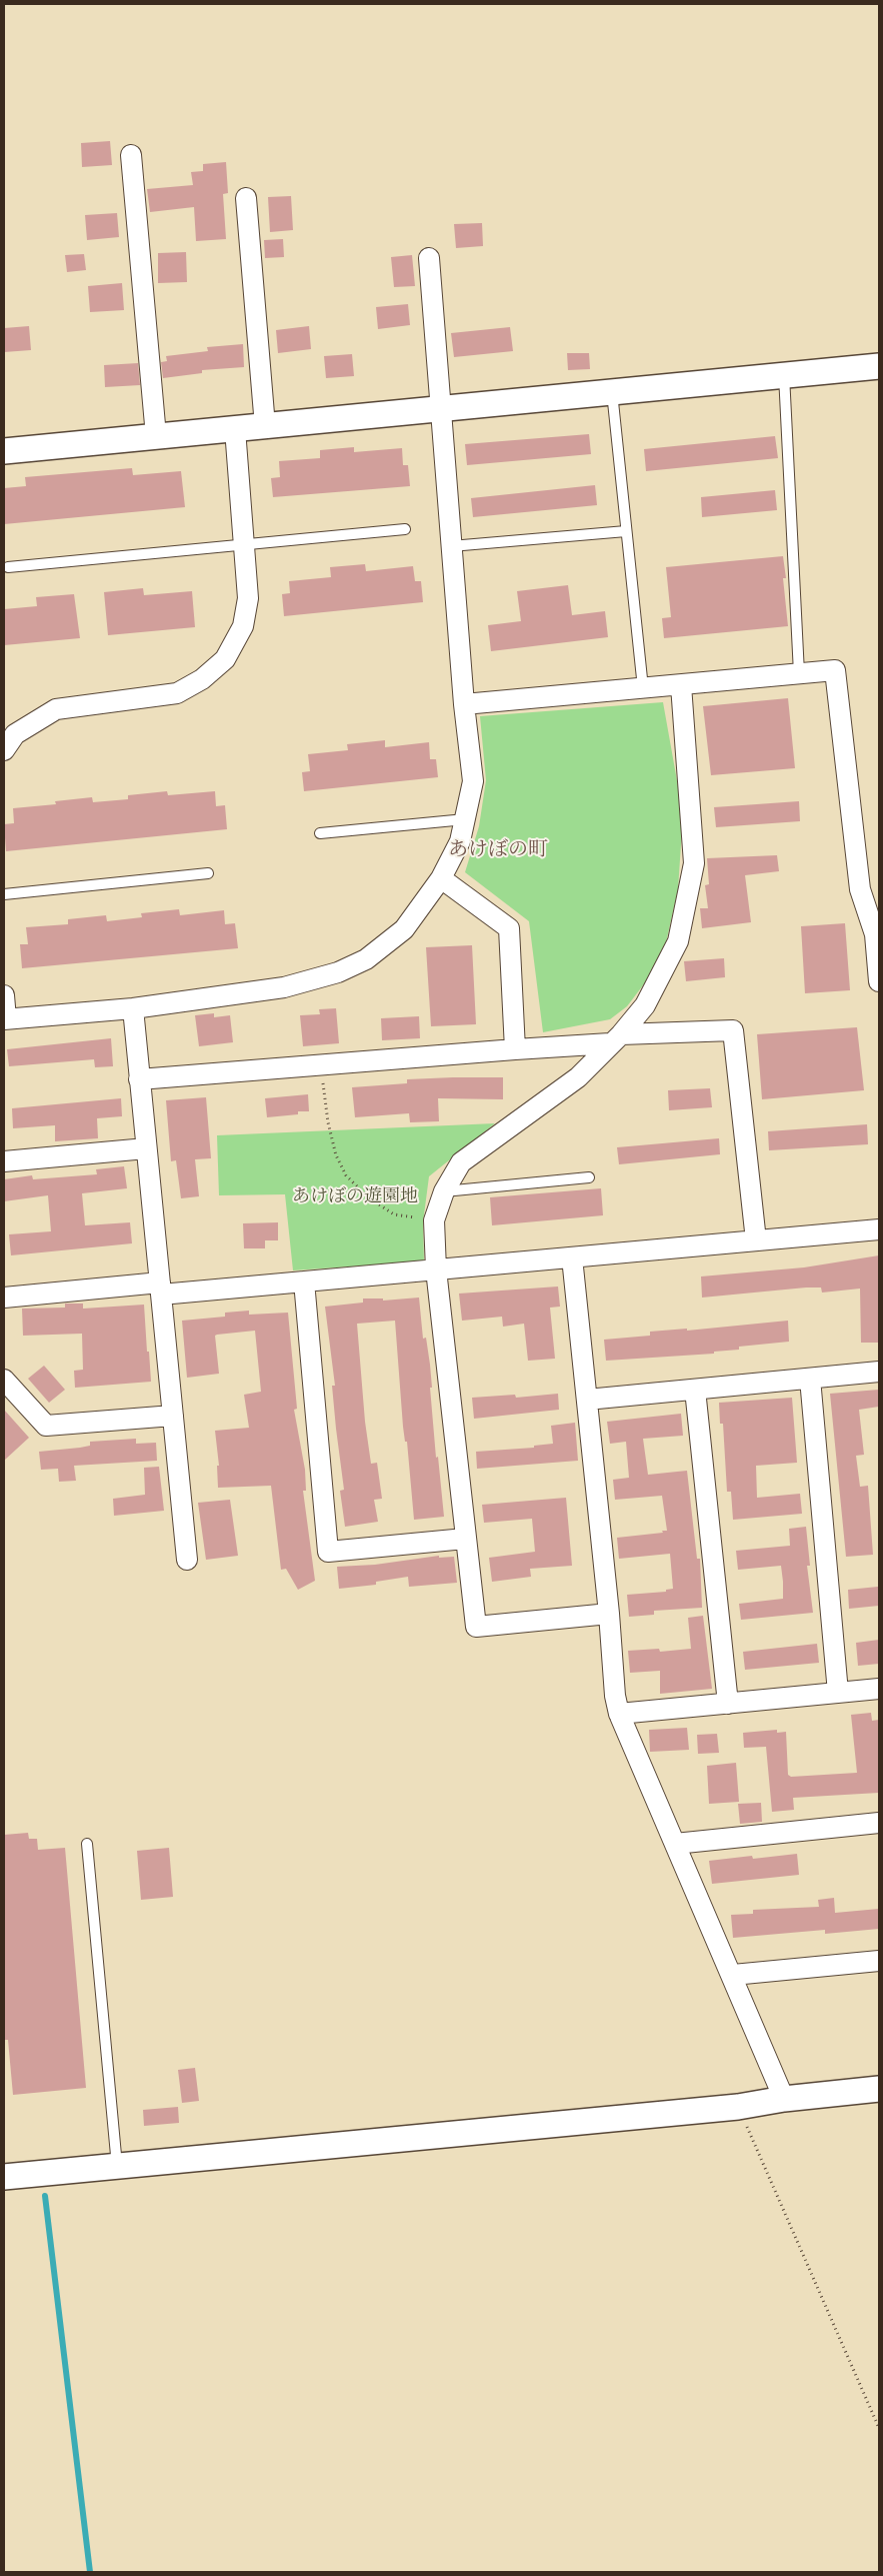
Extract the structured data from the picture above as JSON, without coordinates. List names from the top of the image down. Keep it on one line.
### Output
{"districts":["あけぼの町"],"parks":["あけぼの遊園地"]}
